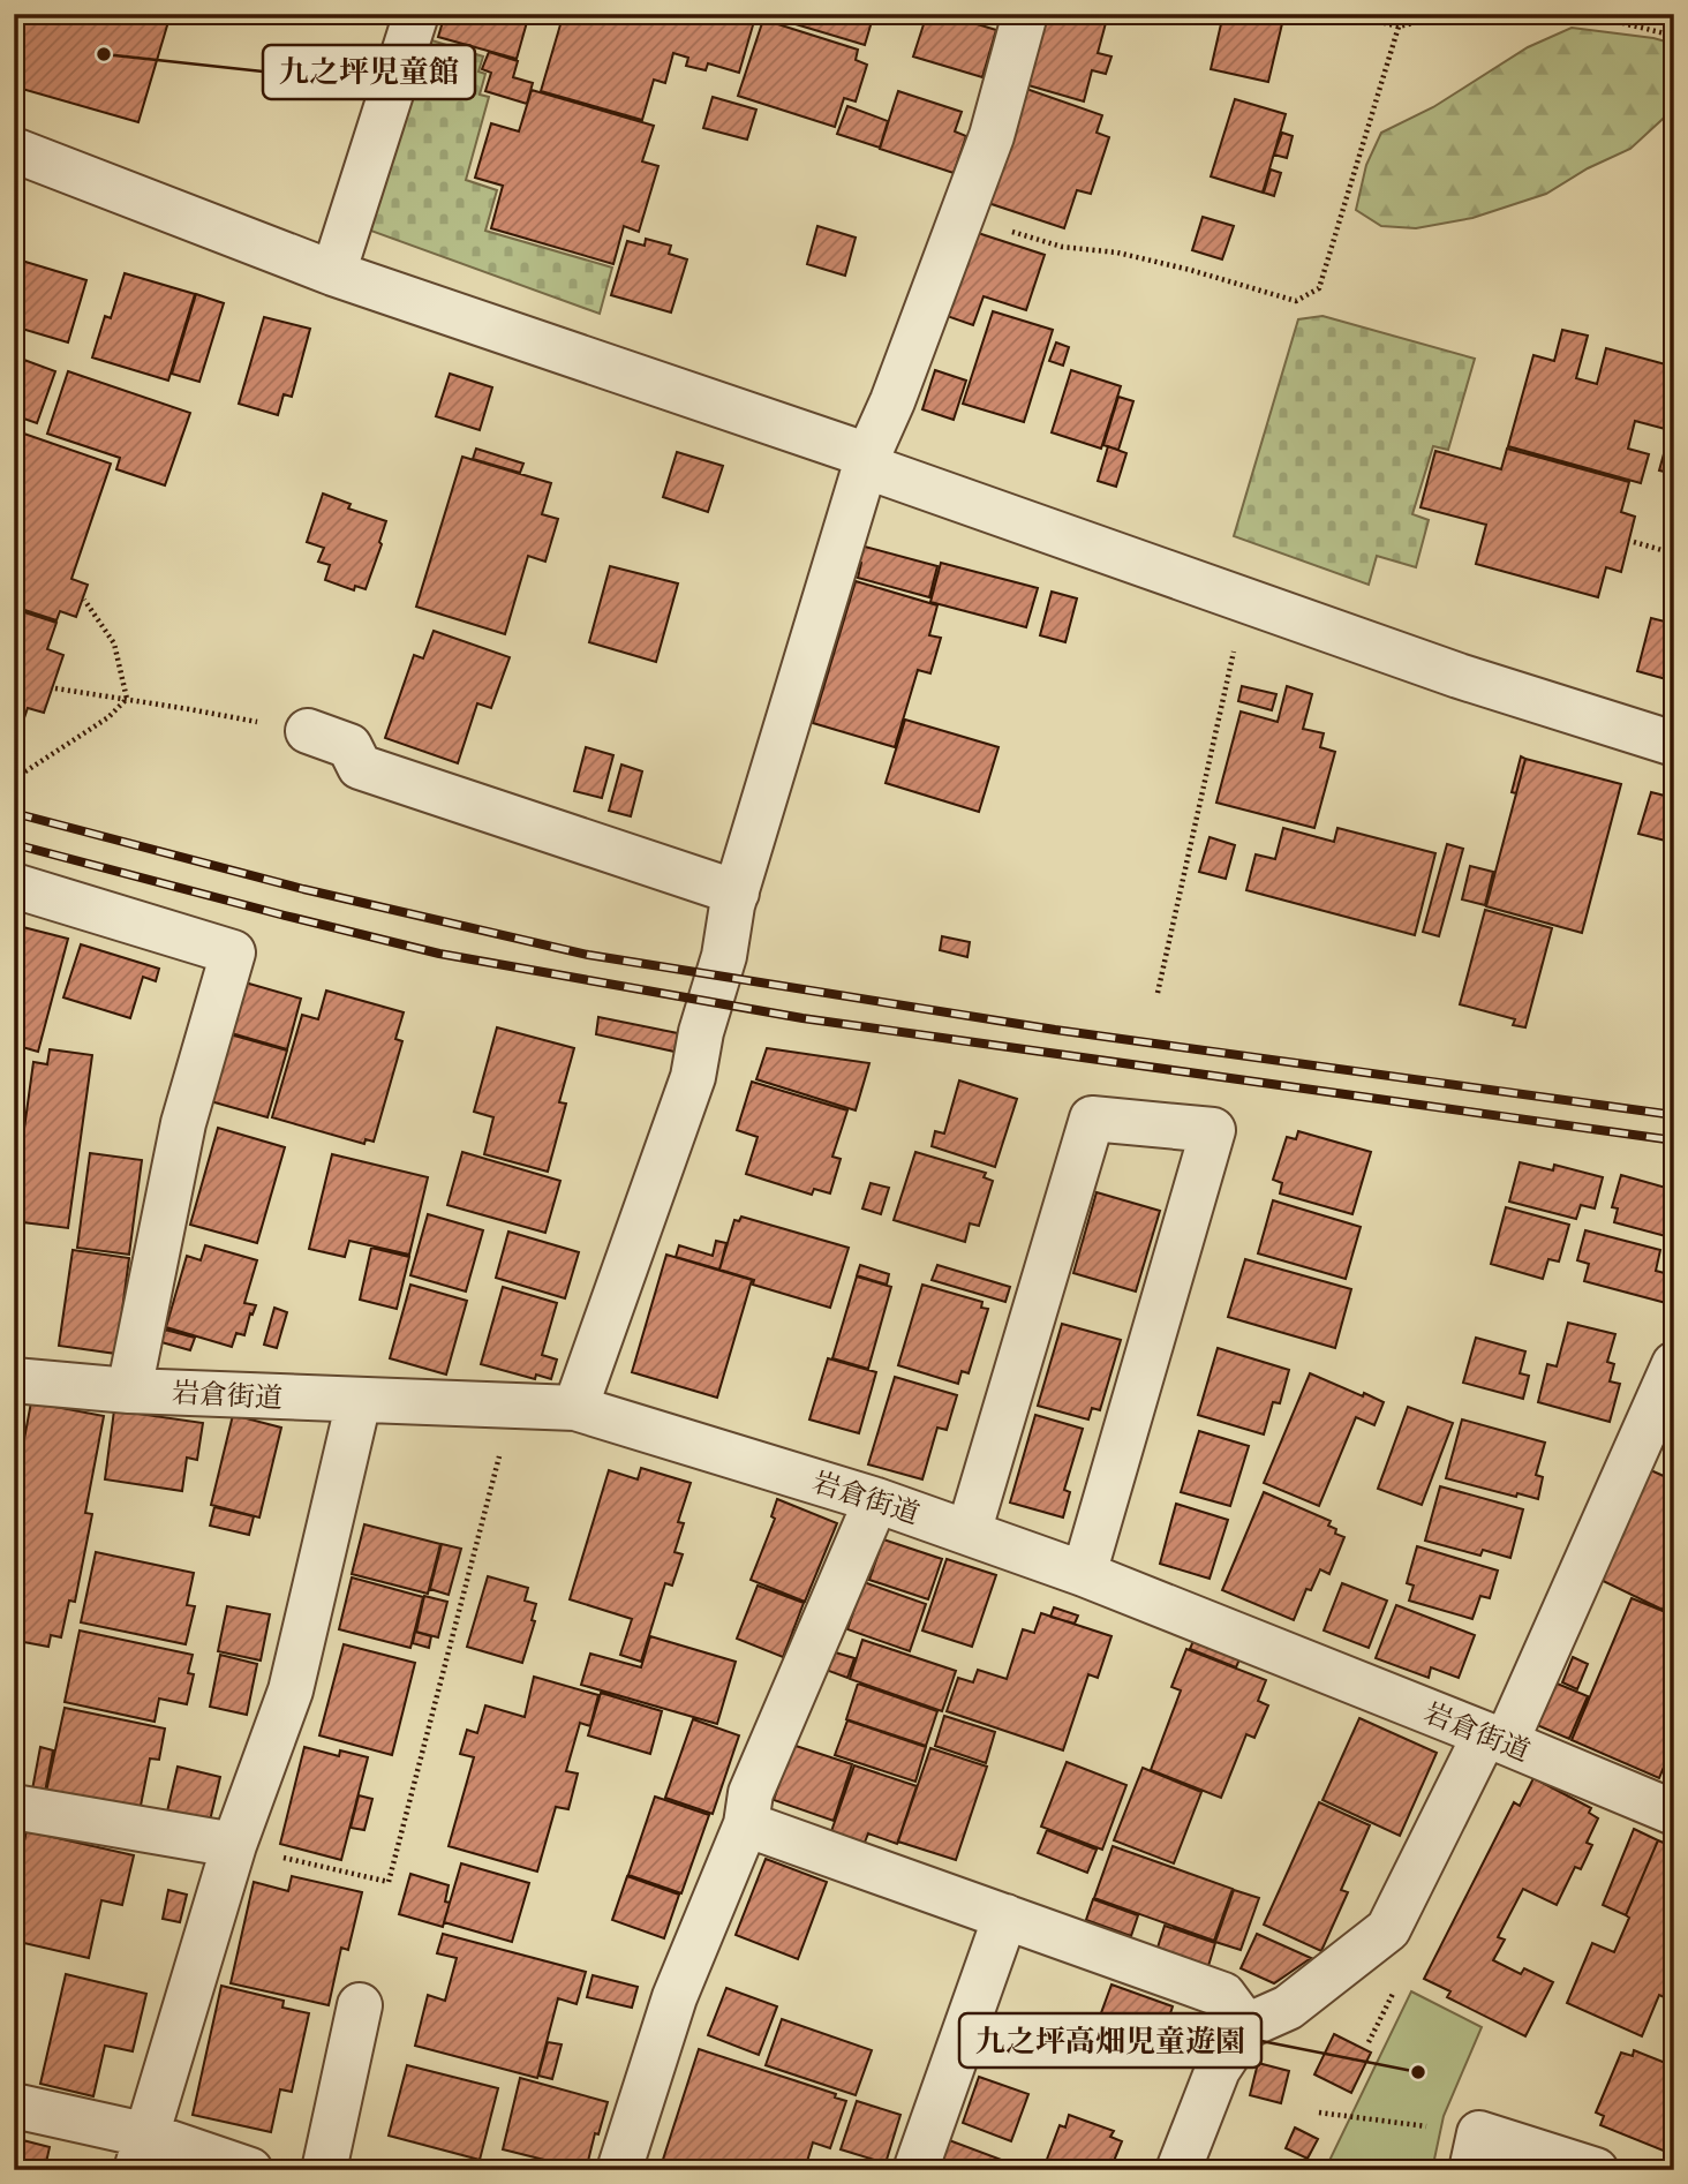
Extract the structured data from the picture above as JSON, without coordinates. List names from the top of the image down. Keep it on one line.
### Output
{"streets":{"street":["岩倉街道"]},"places":["九之坪児童館","九之坪高畑児童遊園"]}
